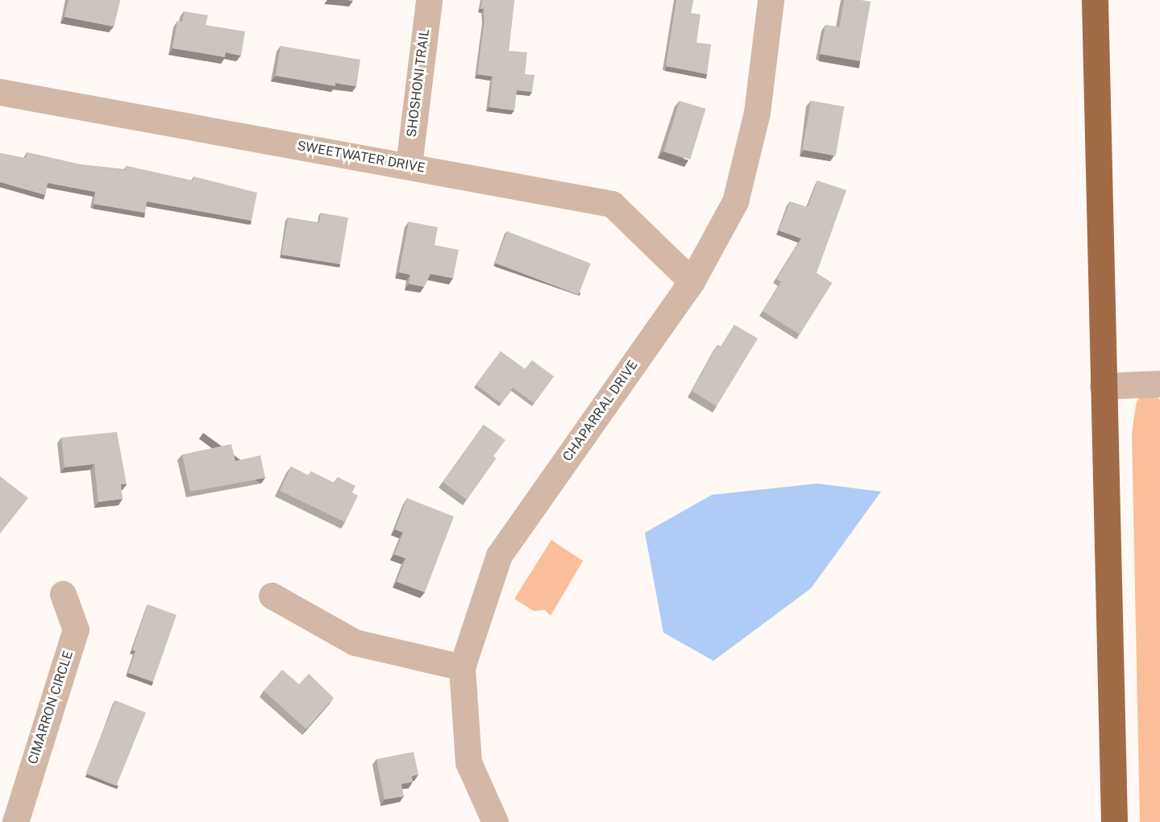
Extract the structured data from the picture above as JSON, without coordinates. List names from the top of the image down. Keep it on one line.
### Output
{"streets":{"street":["SHOSHONI TRAIL","SWEETWATER DRIVE","CHAPARRAL DRIVE","CIMARRON CIRCLE"]},"crossings":[["SHOSHONI TRAIL","SWEETWATER DRIVE"],["SWEETWATER DRIVE","CHAPARRAL DRIVE"]]}
